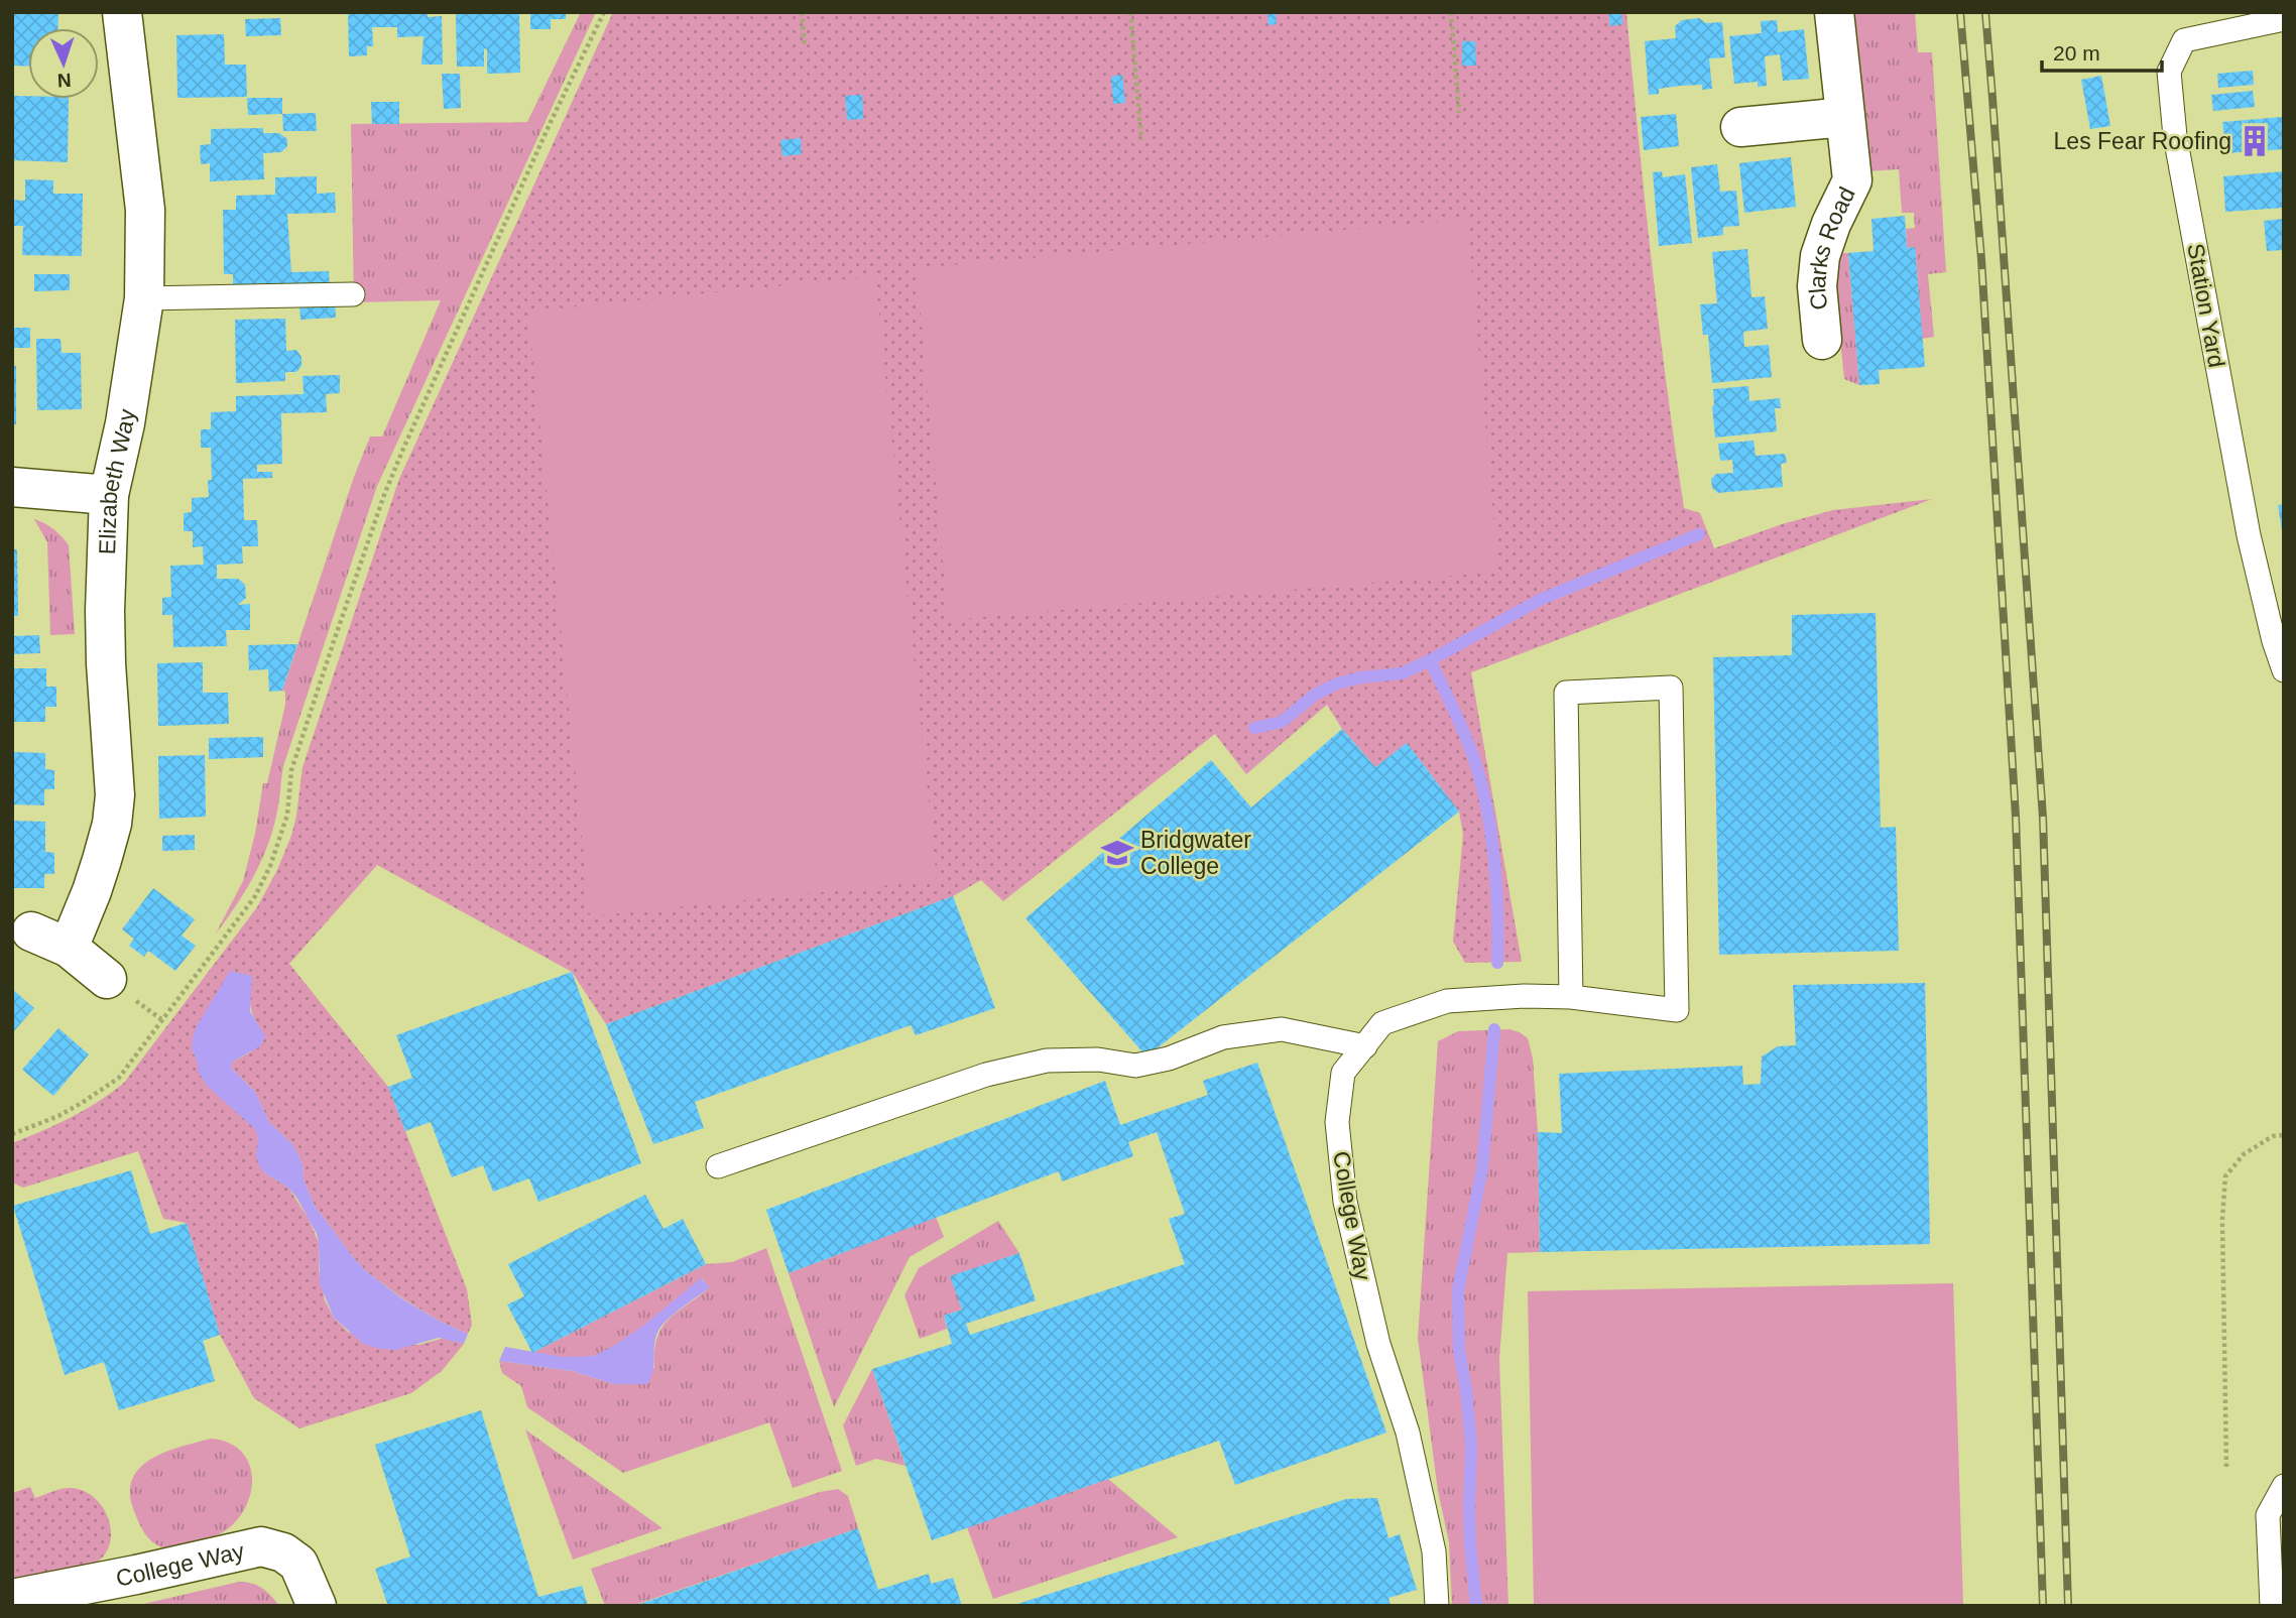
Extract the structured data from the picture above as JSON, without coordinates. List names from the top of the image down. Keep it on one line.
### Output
{"streets":{"street":["Clarks Road","Elizabeth Way","College Way"],"lane":["Station Yard"]},"places":{"building":["Les Fear Roofing"],"school or university":["Bridgwater College"]},"scale_bar":"20 m","north":"bottom"}
